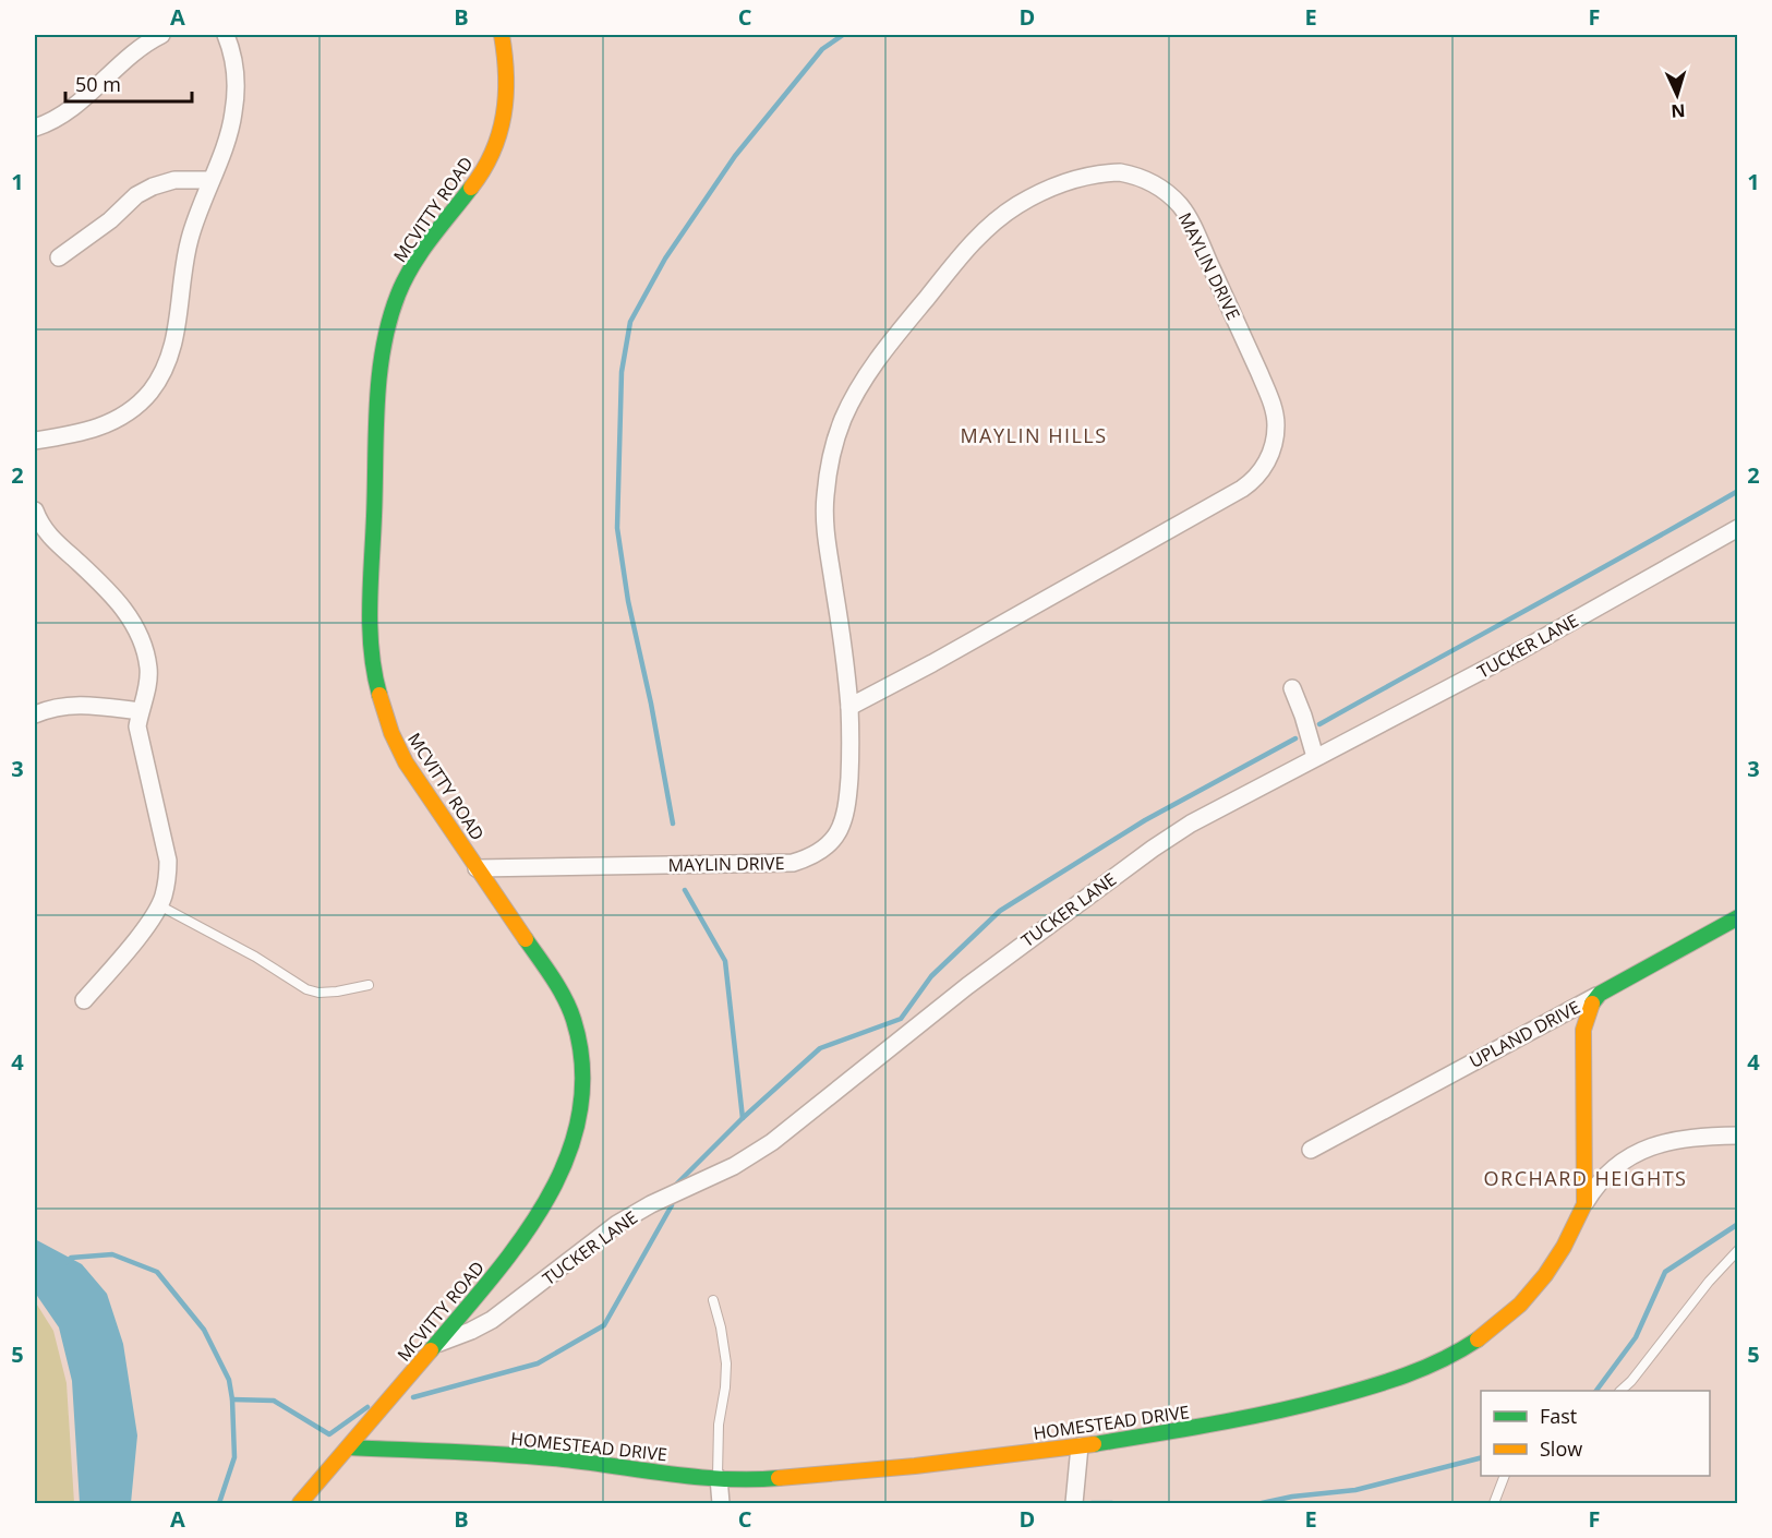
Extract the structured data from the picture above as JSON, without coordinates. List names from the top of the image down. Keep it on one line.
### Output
{"streets":{"street":["MCVITTY ROAD","MAYLIN DRIVE","TUCKER LANE","UPLAND DRIVE","HOMESTEAD DRIVE"]},"crossings":[["MCVITTY ROAD","MAYLIN DRIVE"],["MCVITTY ROAD","TUCKER LANE"],["MCVITTY ROAD","HOMESTEAD DRIVE"],["UPLAND DRIVE","HOMESTEAD DRIVE"]],"districts":["MAYLIN HILLS","ORCHARD HEIGHTS"],"legend":["Fast","Slow"],"scale_bar":"50 m","north":"bottom","grid":{"columns":["A","B","C","D","E","F"],"rows":["1","2","3","4","5"]}}
